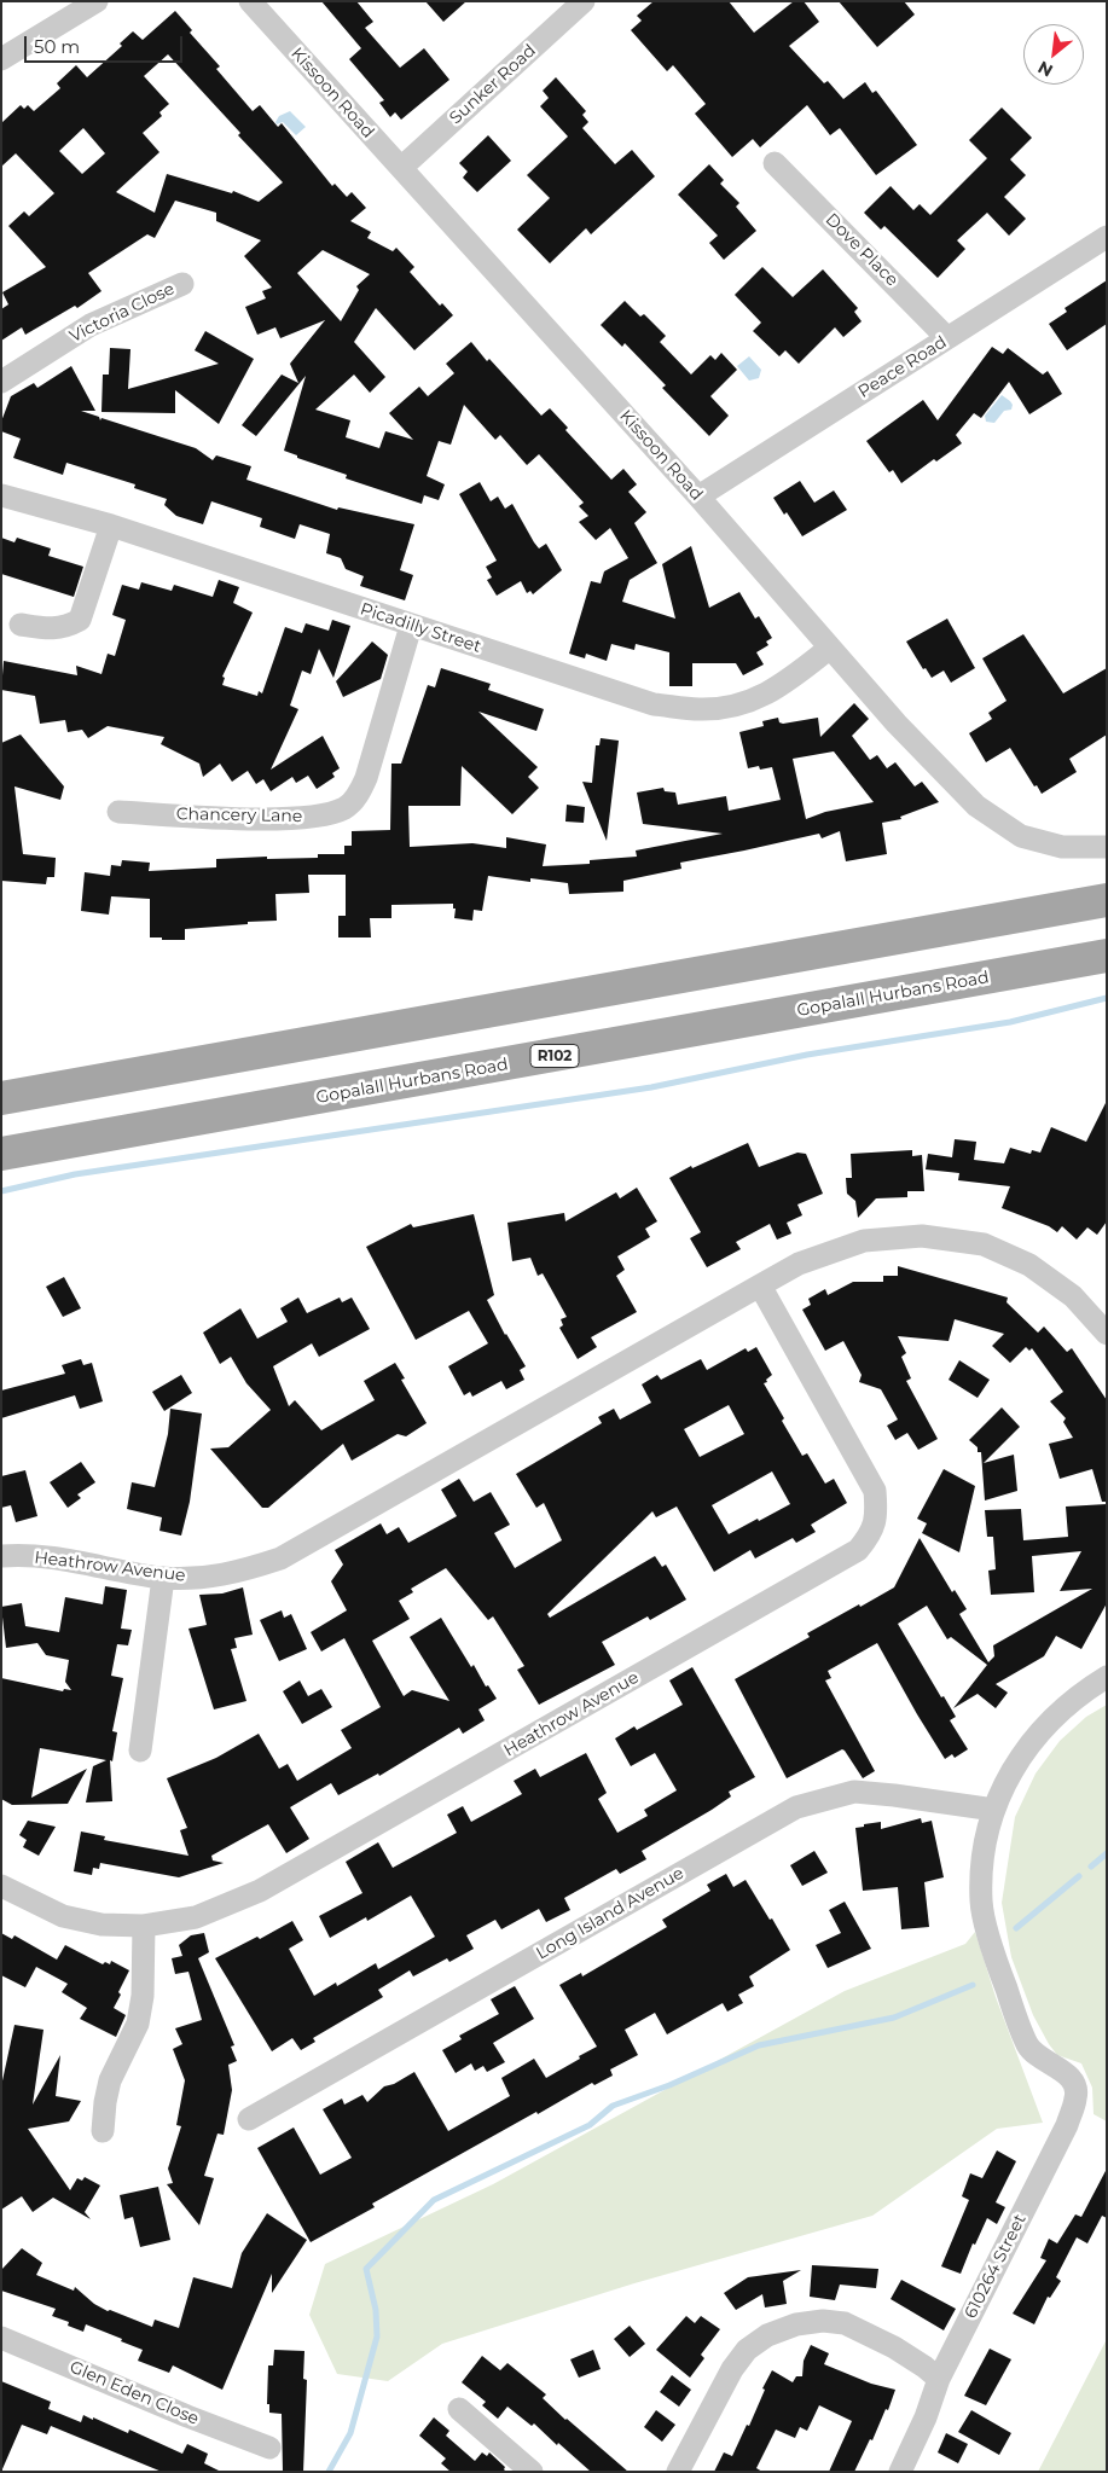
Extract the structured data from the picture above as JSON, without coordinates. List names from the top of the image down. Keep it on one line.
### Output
{"streets":{"main road":["Gopalall Hurbans Road","R102"],"street":["Sunker Road","Kissoon Road","Dove Place","Victoria Close","Peace Road","Picadilly Street","Chancery Lane","Heathrow Avenue","Long Island Avenue","610264 Street","Glen Eden Close"]},"crossings":[["Sunker Road","Kissoon Road"],["Kissoon Road","Peace Road"],["Kissoon Road","Picadilly Street"],["Dove Place","Peace Road"],["Picadilly Street","Chancery Lane"],["Long Island Avenue","610264 Street"]],"scale_bar":"50 m","north":"bottom left"}
